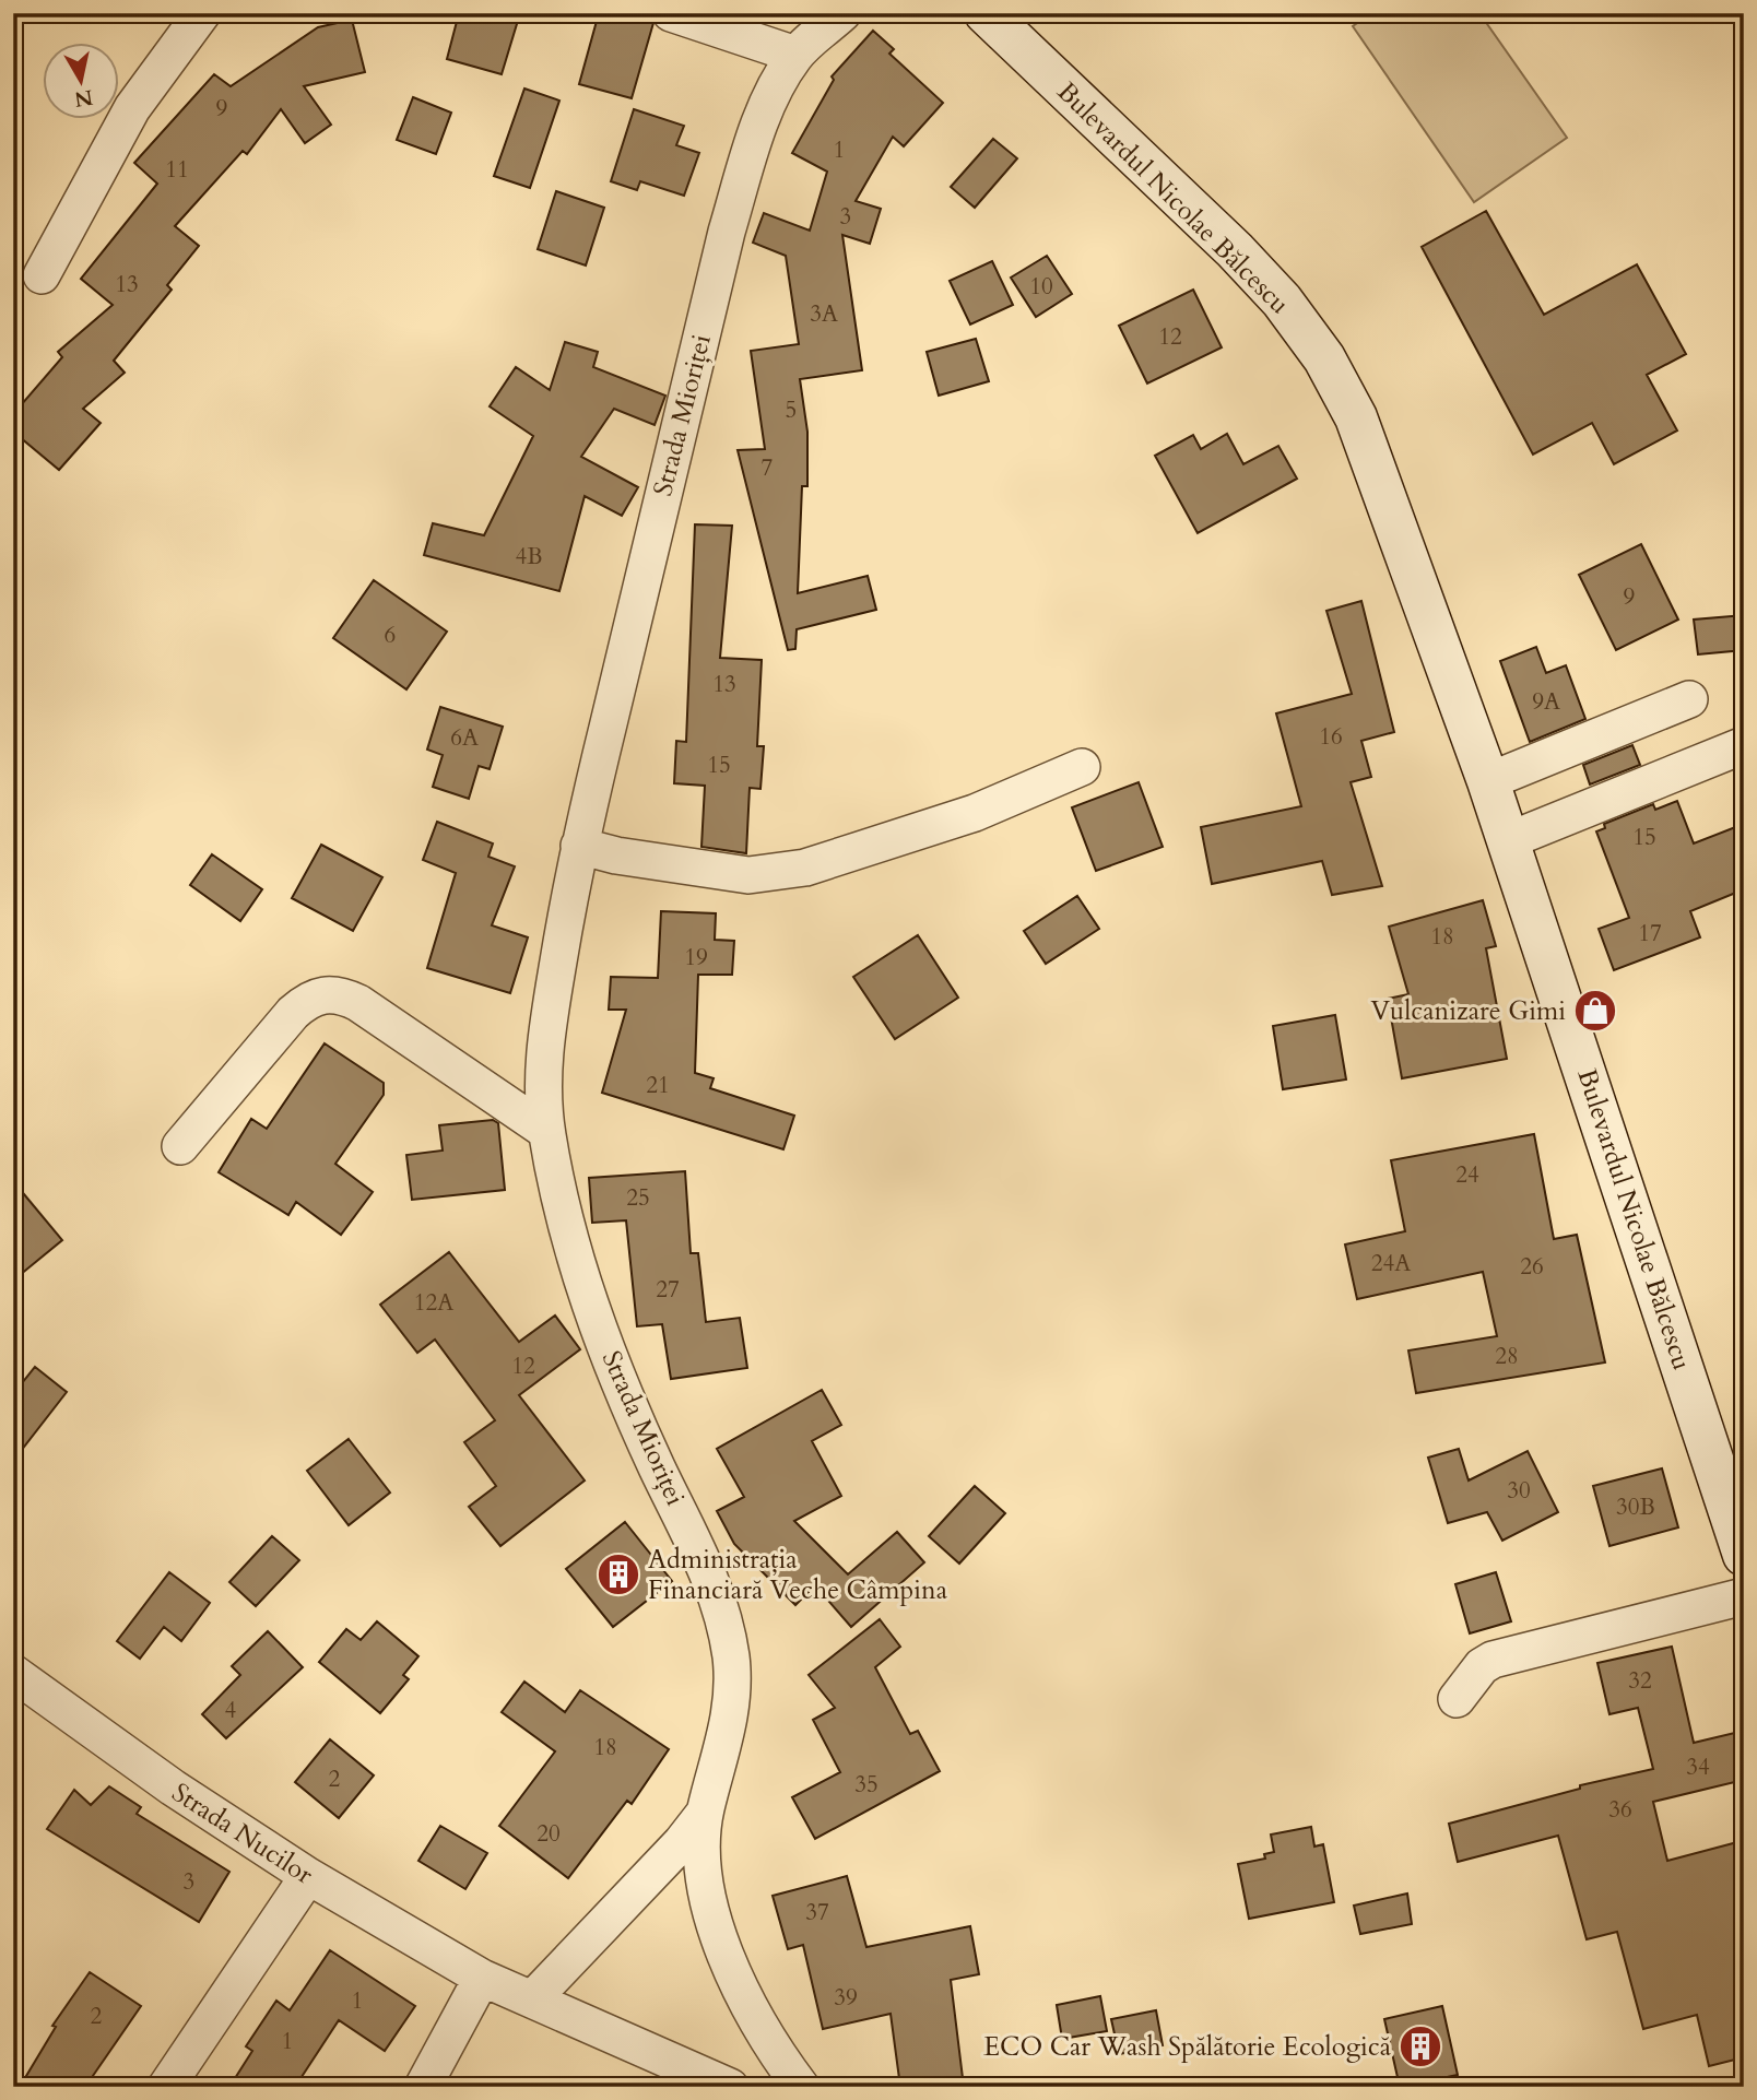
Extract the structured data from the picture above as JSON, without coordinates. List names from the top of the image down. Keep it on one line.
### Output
{"streets":{"street":["Bulevardul Nicolae Bălcescu","Strada Mioriței","Strada Nucilor"]},"places":{"shop":["Vulcanizare Gimi"],"building":["Administrația Financiară Veche Câmpina","ECO Car Wash Spălătorie Ecologică"]},"house_numbers":["9","1","11","3","13","10","3A","12","5","7","4B","9","6","13","9A","16","6A","15","15","17","18","19","21","24","25","24A","26","27","12A","28","12","30","30B","32","4","18","34","2","35","36","20","3","37","39","1","2","1"],"north":"bottom"}
